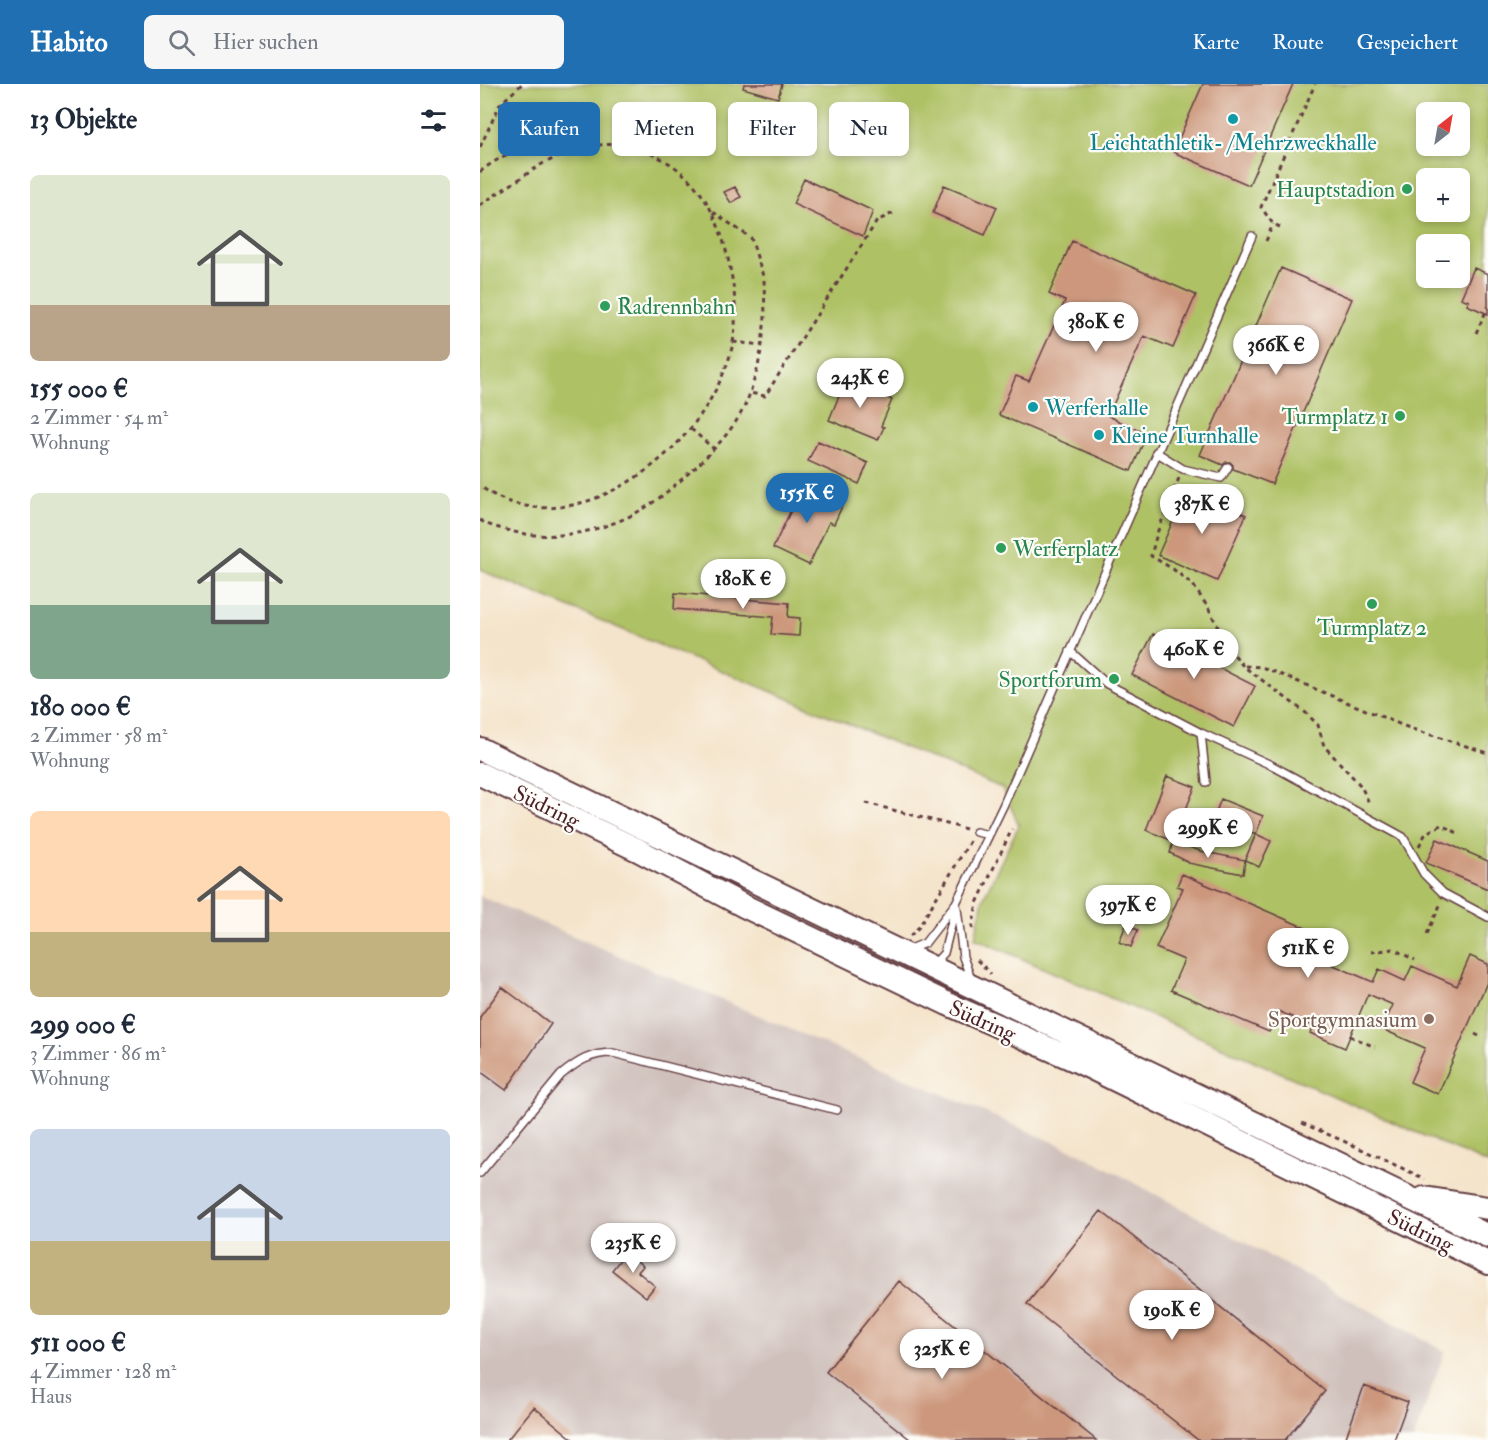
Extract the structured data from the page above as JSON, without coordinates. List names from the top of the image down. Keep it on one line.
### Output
{"streets":{"main road":["Südring"]},"places":["Leichtathletik- /Mehrzweckhalle","Hauptstadion","Radrennbahn","Werferhalle","Turmplatz 1","Kleine Turnhalle","Werferplatz","Turmplatz 2","Sportforum","Sportgymnasium"],"north":"top right","page":{"header":"Habito","search":"Hier suchen","nav":["Karte","Route","Gespeichert"],"heading":"13 Objekte","map_buttons":["+","−"],"chip":["Kaufen","Mieten","Filter","Neu"],"list":[{"name":"155 000 €","note":"2 Zimmer · 54 m² · Wohnung"},{"name":"180 000 €","note":"2 Zimmer · 58 m² · Wohnung"},{"name":"299 000 €","note":"3 Zimmer · 86 m² · Wohnung"},{"name":"511 000 €","note":"4 Zimmer · 128 m² · Haus"}],"price":["380K €","366K €","243K €","155K €","387K €","180K €","460K €","299K €","397K €","511K €","235K €","190K €","325K €"]}}
